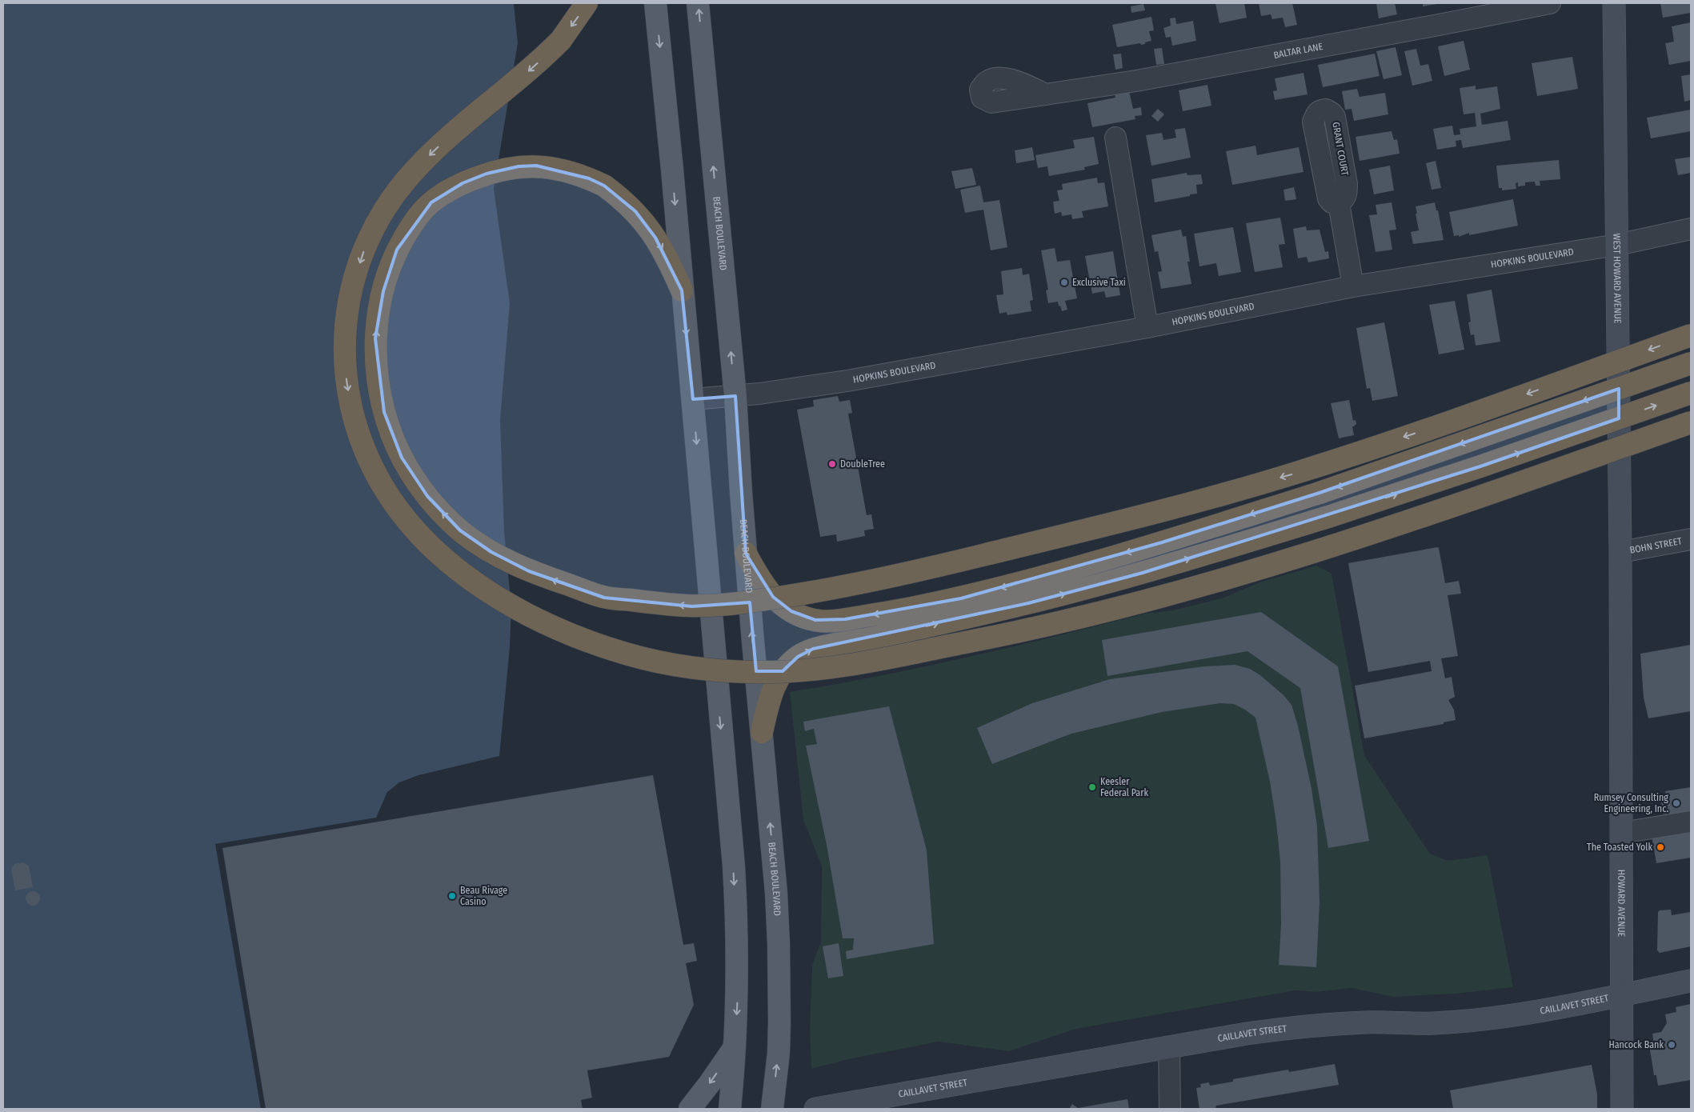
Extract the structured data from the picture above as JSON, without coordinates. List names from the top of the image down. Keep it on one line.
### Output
{"streets":{"main road":["BEACH BOULEVARD","WEST HOWARD AVENUE","HOWARD AVENUE","CAILLAVET STREET"],"street":["BALTAR LANE","HOPKINS BOULEVARD","BOHN STREET"]},"crossings":[["BEACH BOULEVARD","HOPKINS BOULEVARD"],["HOPKINS BOULEVARD","WEST HOWARD AVENUE"],["WEST HOWARD AVENUE","BOHN STREET"],["WEST HOWARD AVENUE","HOWARD AVENUE"],["BOHN STREET","HOWARD AVENUE"],["HOWARD AVENUE","CAILLAVET STREET"]],"places":["Exclusive Taxi","DoubleTree","Keesler Federal Park","Rumsey Consulting Engineering, Inc.","The Toasted Yolk","Beau Rivage Casino","Hancock Bank"]}
